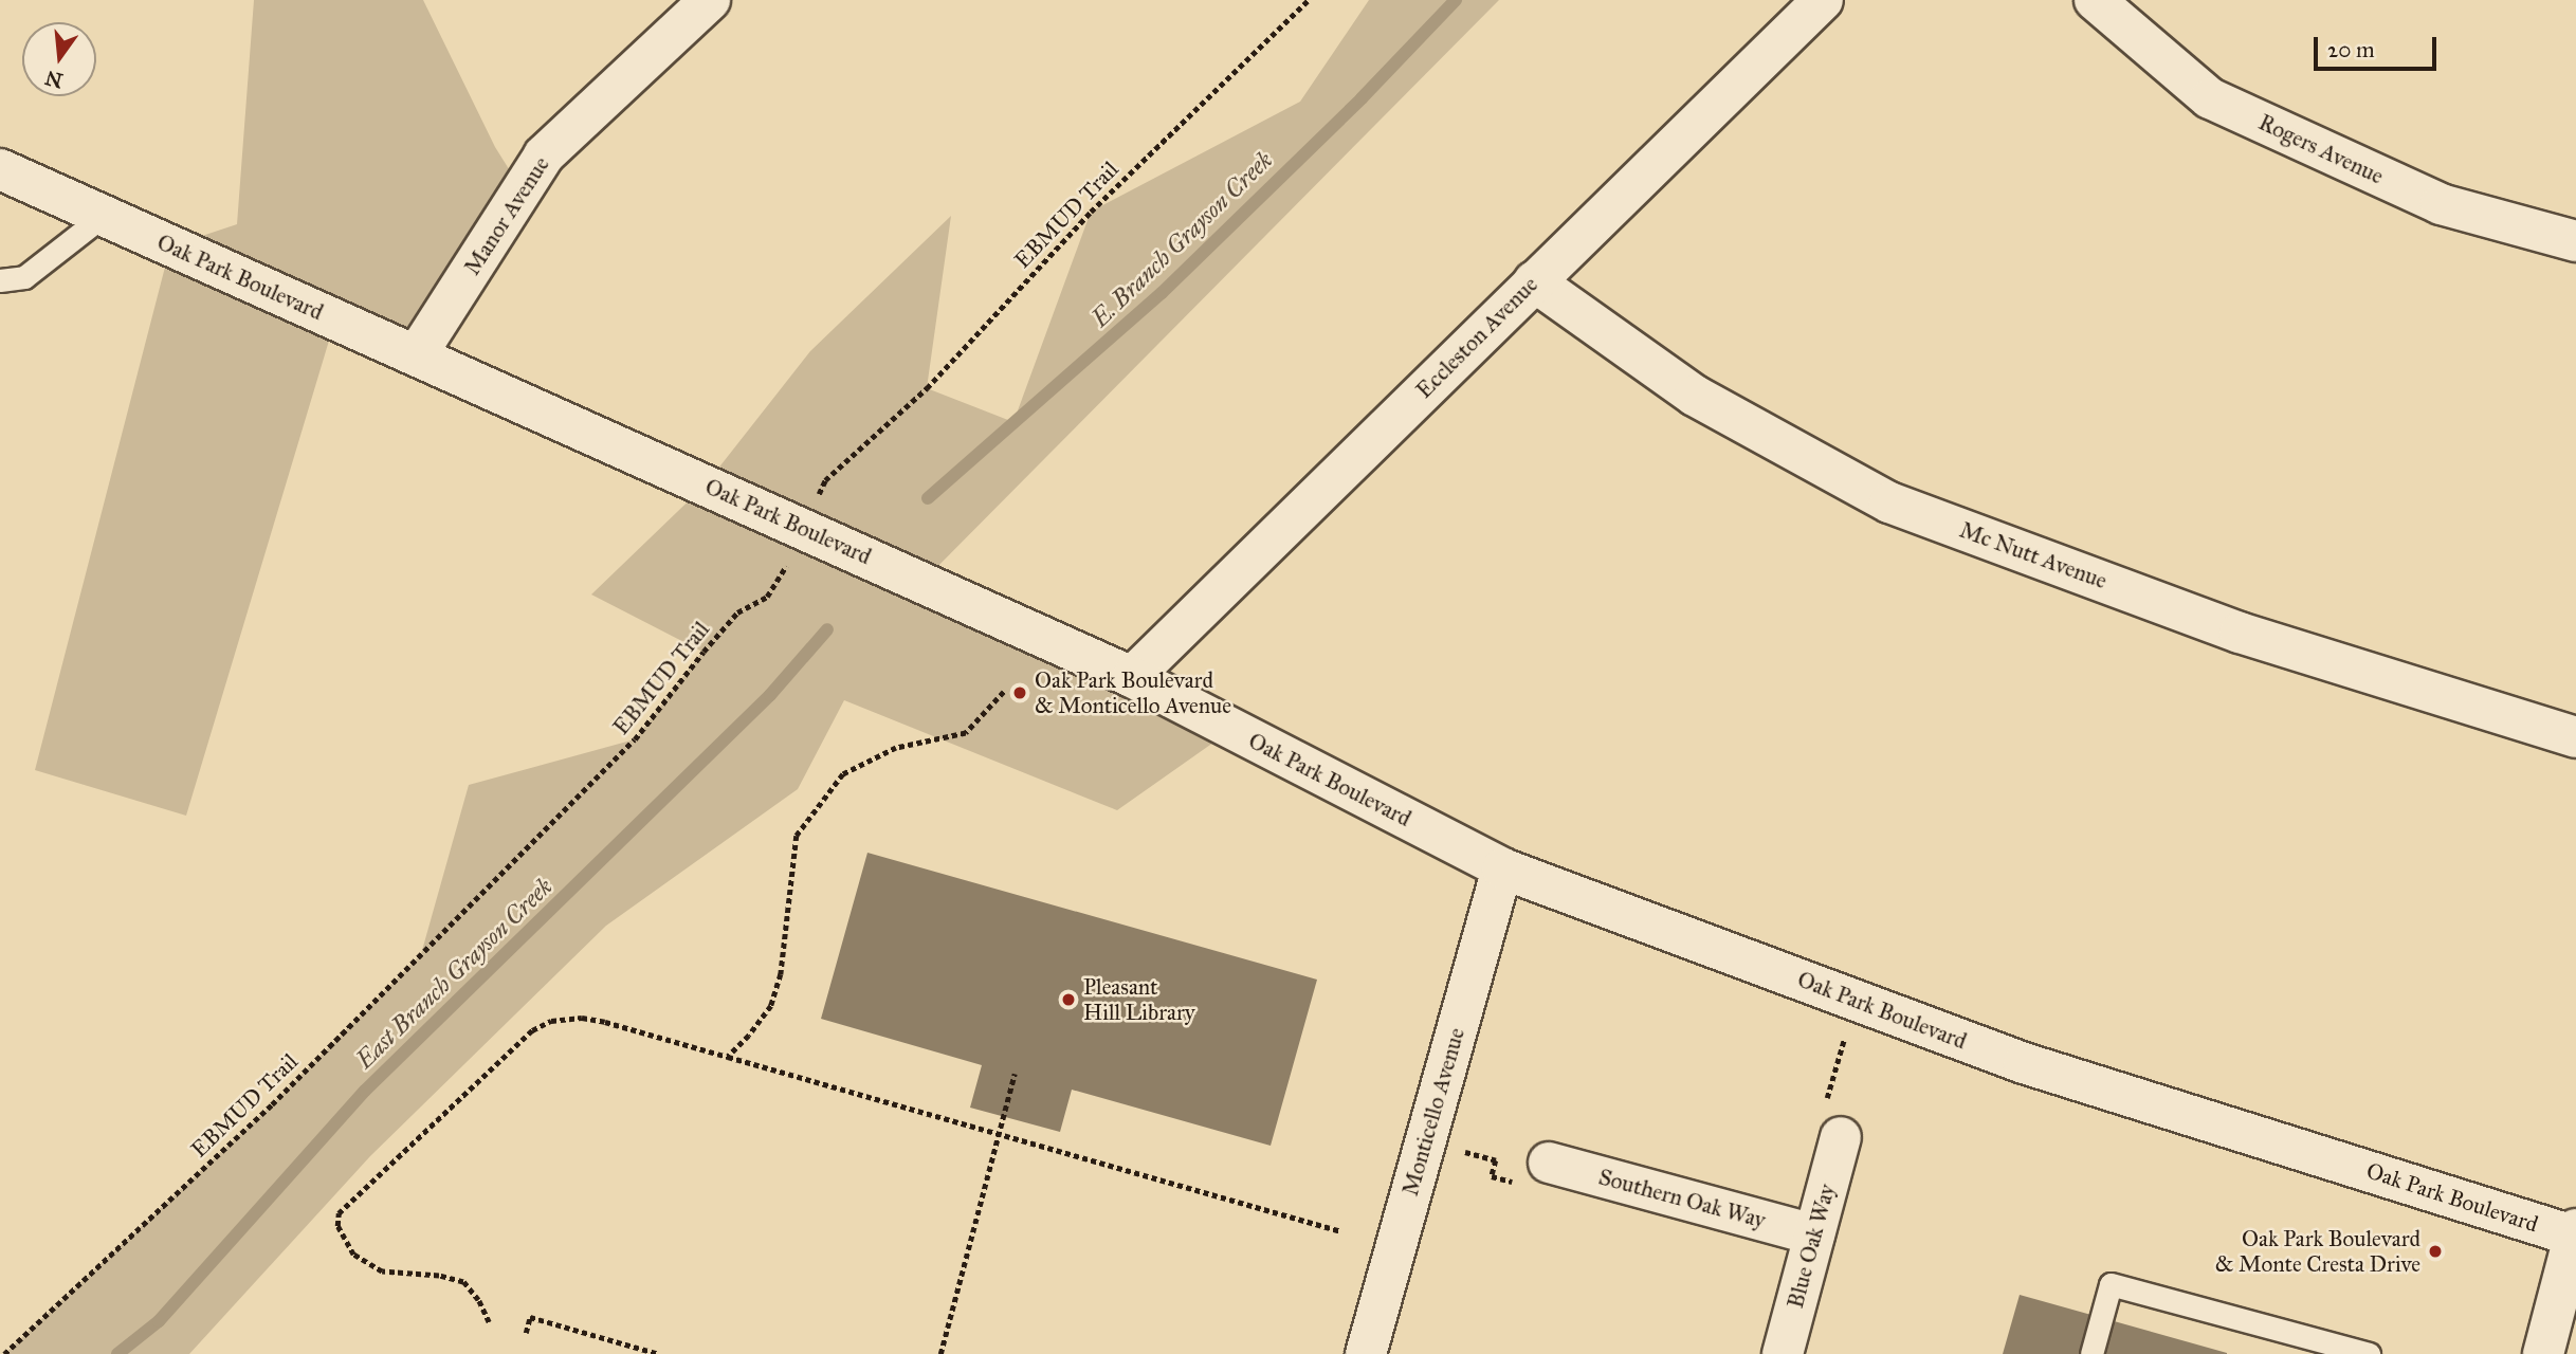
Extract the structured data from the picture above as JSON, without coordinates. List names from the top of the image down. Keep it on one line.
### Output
{"streets":{"street":["Rogers Avenue","Manor Avenue","Oak Park Boulevard","Eccleston Avenue","Mc Nutt Avenue","Monticello Avenue","Southern Oak Way","Blue Oak Way"],"path":["EBMUD Trail"]},"crossings":[["EBMUD Trail","Oak Park Boulevard"],["Manor Avenue","Oak Park Boulevard"],["Oak Park Boulevard","Eccleston Avenue"],["Oak Park Boulevard","Monticello Avenue"],["Eccleston Avenue","Mc Nutt Avenue"],["Southern Oak Way","Blue Oak Way"]],"water":["E. Branch Grayson Creek","East Branch Grayson Creek"],"places":["Oak Park Boulevard & Monticello Avenue","Pleasant Hill Library","Oak Park Boulevard & Monte Cresta Drive"],"scale_bar":"20 m","north":"bottom"}
